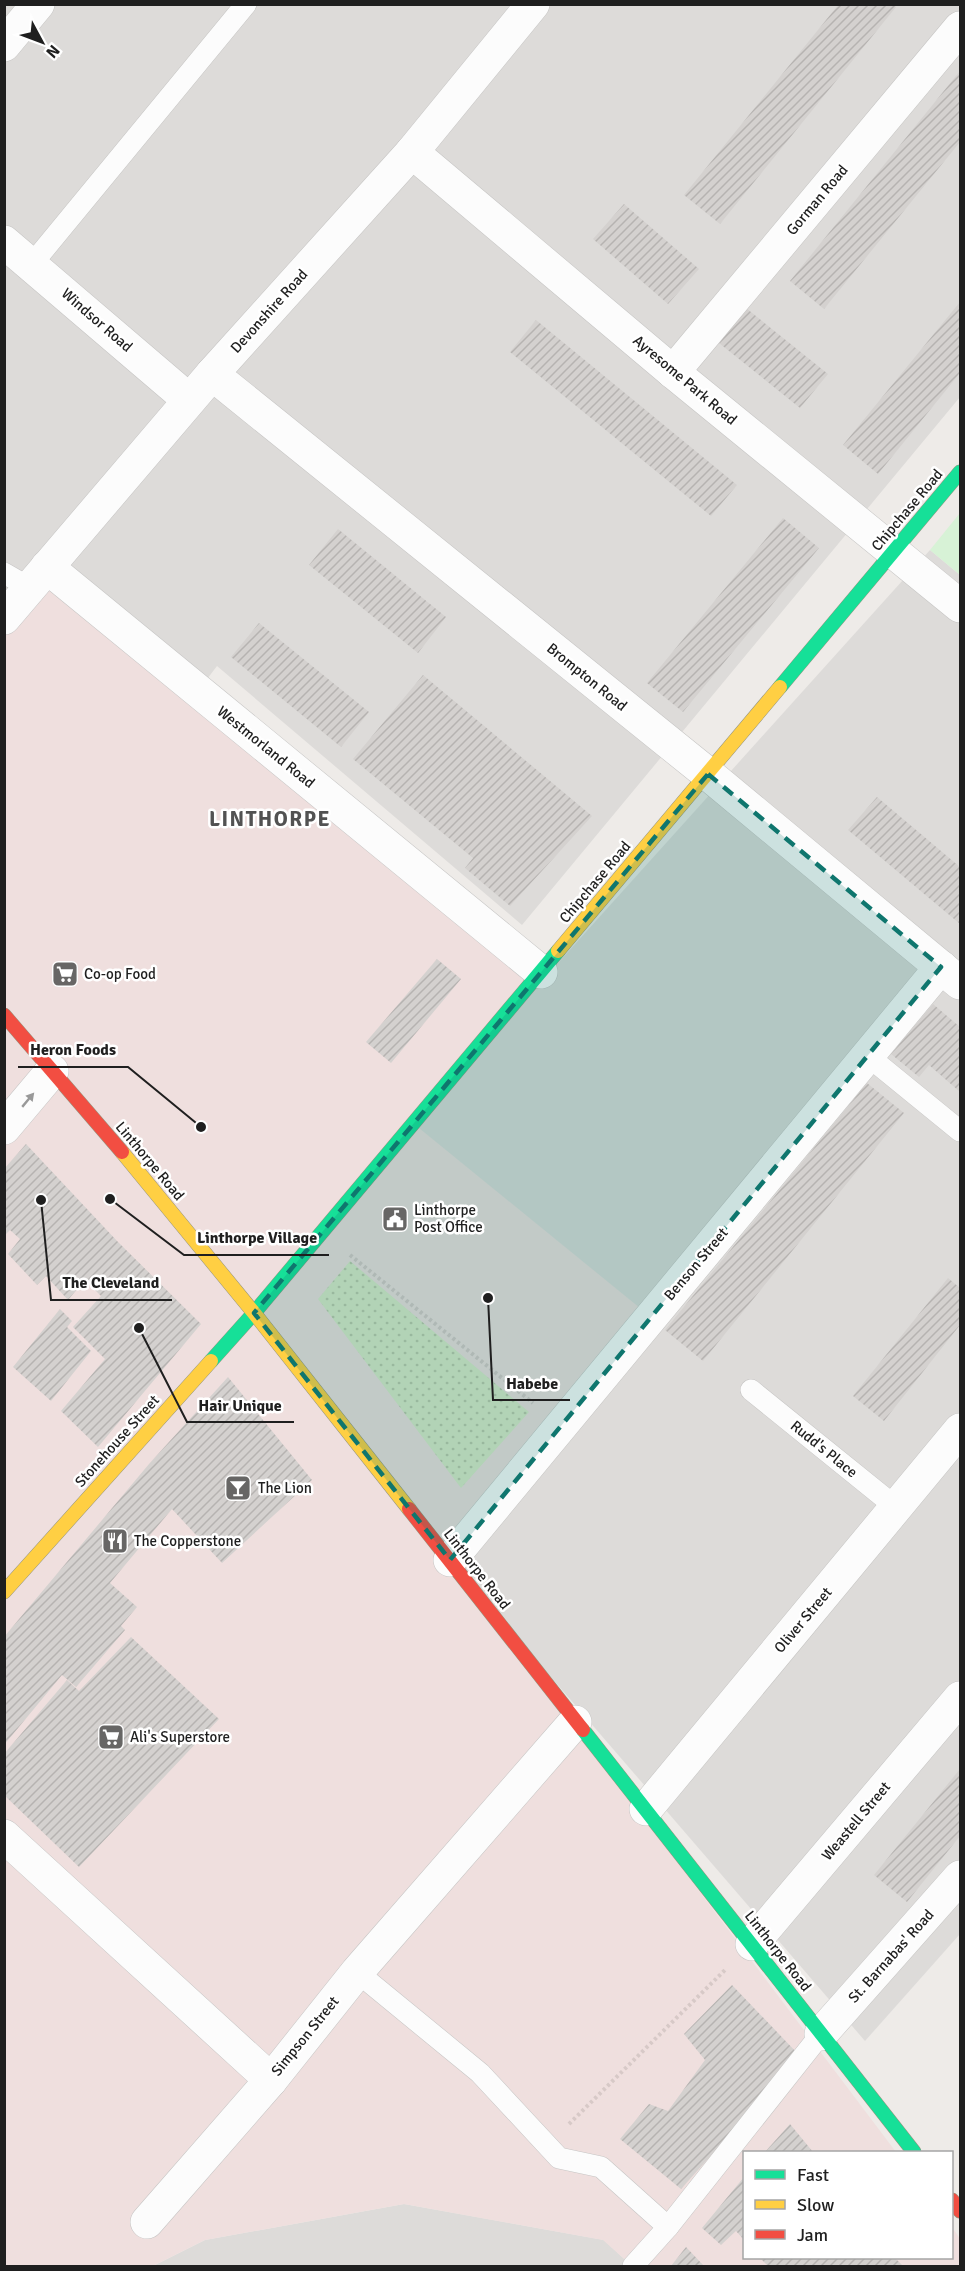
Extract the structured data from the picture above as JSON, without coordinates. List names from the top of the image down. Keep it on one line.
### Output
{"streets":{"street":["Gorman Road","Devonshire Road","Windsor Road","Ayresome Park Road","Chipchase Road","Brompton Road","Westmorland Road","Linthorpe Road","Benson Street","Stonehouse Street","Oliver Street","Weastell Street","St. Barnabas' Road","Simpson Street"],"lane":["Rudd's Place"]},"crossings":[["Gorman Road","Ayresome Park Road"],["Devonshire Road","Windsor Road"],["Devonshire Road","Ayresome Park Road"],["Devonshire Road","Brompton Road"],["Devonshire Road","Westmorland Road"],["Ayresome Park Road","Chipchase Road"],["Chipchase Road","Brompton Road"],["Chipchase Road","Westmorland Road"],["Chipchase Road","Linthorpe Road"],["Chipchase Road","Stonehouse Street"],["Brompton Road","Benson Street"],["Linthorpe Road","Benson Street"],["Linthorpe Road","Stonehouse Street"],["Linthorpe Road","Oliver Street"],["Linthorpe Road","Weastell Street"],["Linthorpe Road","St. Barnabas' Road"],["Linthorpe Road","Simpson Street"],["Rudd's Place","Oliver Street"]],"districts":["LINTHORPE"],"places":{"supermarket":["Co-op Food","Ali's Superstore"],"other":["Heron Foods","Linthorpe Village","The Cleveland","Habebe","Hair Unique"],"public building":["Linthorpe Post Office"],"bar":["The Lion"],"restaurant":["The Copperstone"]},"legend":["Fast","Slow","Jam"],"north":"bottom right"}
